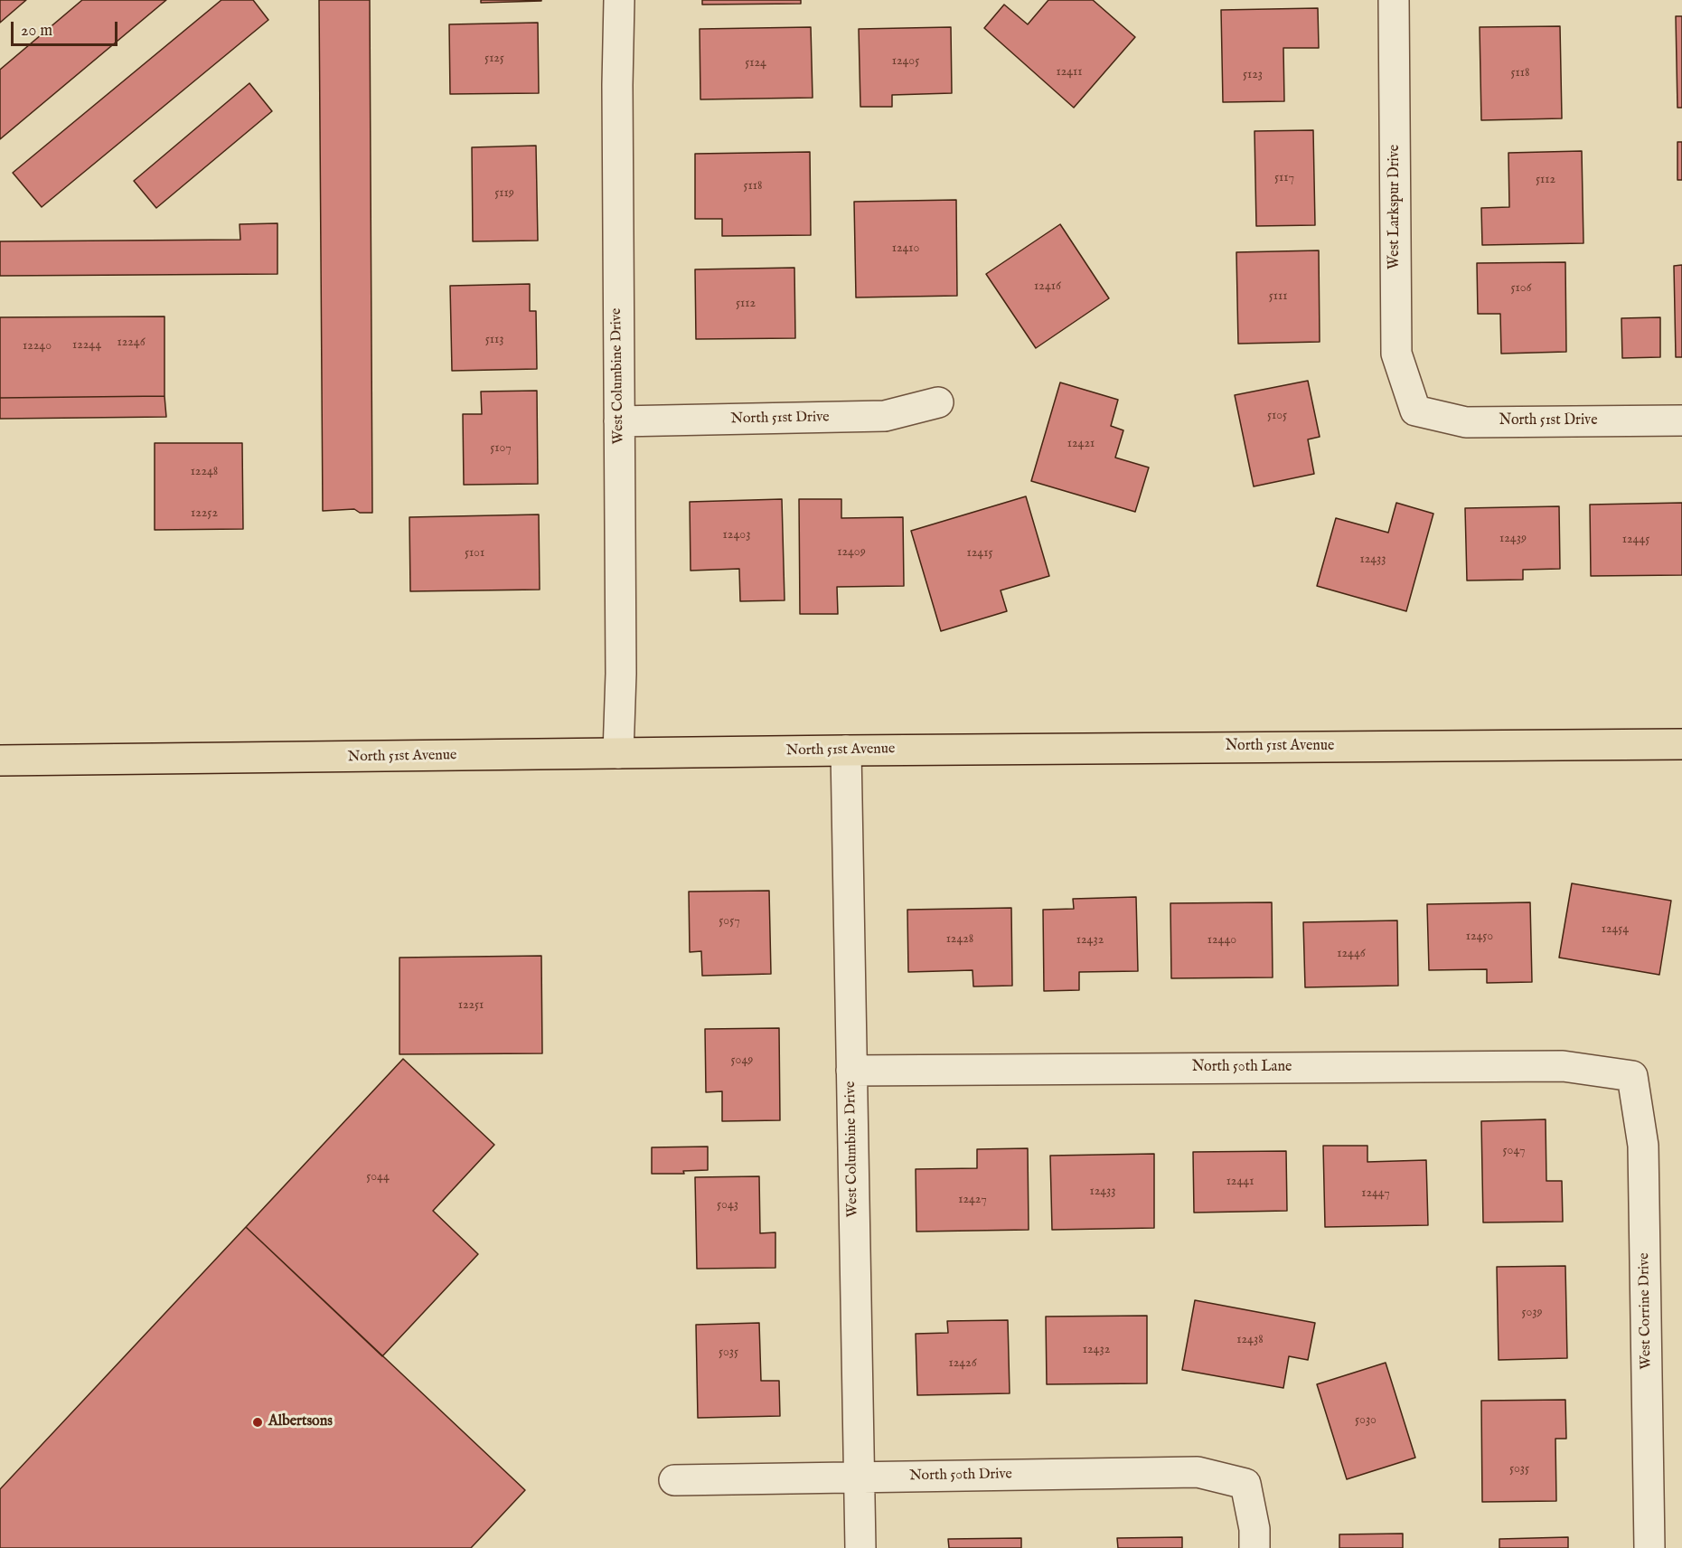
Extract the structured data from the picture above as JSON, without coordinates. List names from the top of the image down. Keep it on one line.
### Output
{"streets":{"main road":["North 51st Avenue"],"street":["West Larkspur Drive","West Columbine Drive","North 51st Drive","North 50th Lane","West Corrine Drive","North 50th Drive"]},"crossings":[["West Larkspur Drive","North 51st Drive"],["West Columbine Drive","North 51st Drive"],["West Columbine Drive","North 51st Avenue"],["West Columbine Drive","North 50th Lane"],["West Columbine Drive","North 50th Drive"],["North 50th Lane","West Corrine Drive"]],"places":["Albertsons"],"house_numbers":["5125","12405","5124","12411","5118","5123","5117","5112","5118","5119","12410","12416","5106","5111","5112","5113","12246","12244","12240","5105","12421","5107","12248","12252","12403","12439","12445","12409","5101","12415","12433","5057","12454","12450","12428","12432","12440","12446","12251","5049","5047","5044","12441","12433","12447","12427","5043","5039","12438","12432","5035","12426","5030","5035"],"scale_bar":"20 m"}
